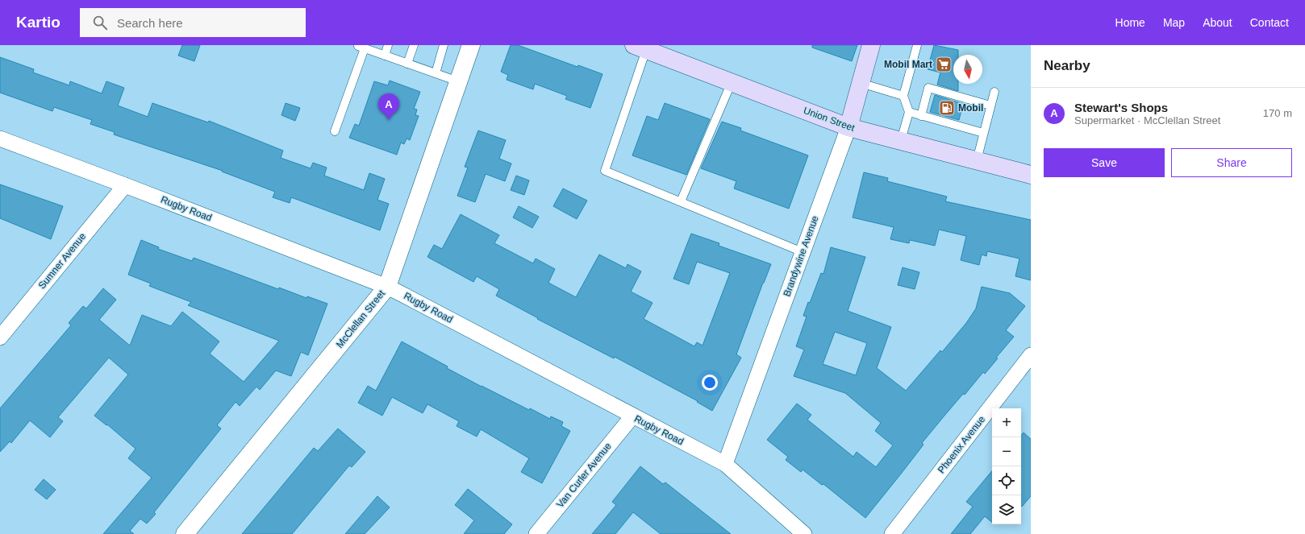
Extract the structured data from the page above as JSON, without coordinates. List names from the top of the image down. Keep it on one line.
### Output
{"streets":{"main road":["Union Street","Brandywine Avenue"],"street":["Rugby Road","Sumner Avenue","McClellan Street","Phoenix Avenue","Van Curler Avenue"]},"crossings":[["Union Street","Brandywine Avenue"],["Rugby Road","Brandywine Avenue"],["Rugby Road","Sumner Avenue"],["Rugby Road","McClellan Street"],["Rugby Road","Van Curler Avenue"]],"places":{"supermarket":["Mobil Mart"],"fuel station":["Mobil"]},"north":"bottom","page":{"header":"Kartio","search":"Search here","nav":["Home","Map","About","Contact"],"heading":"Nearby","list":[{"mark":"A","name":"Stewart's Shops","note":"Supermarket · McClellan Street","value":"170 m"}],"pins":"A","buttons":["Save","Share"],"map_buttons":["+","−"]}}
